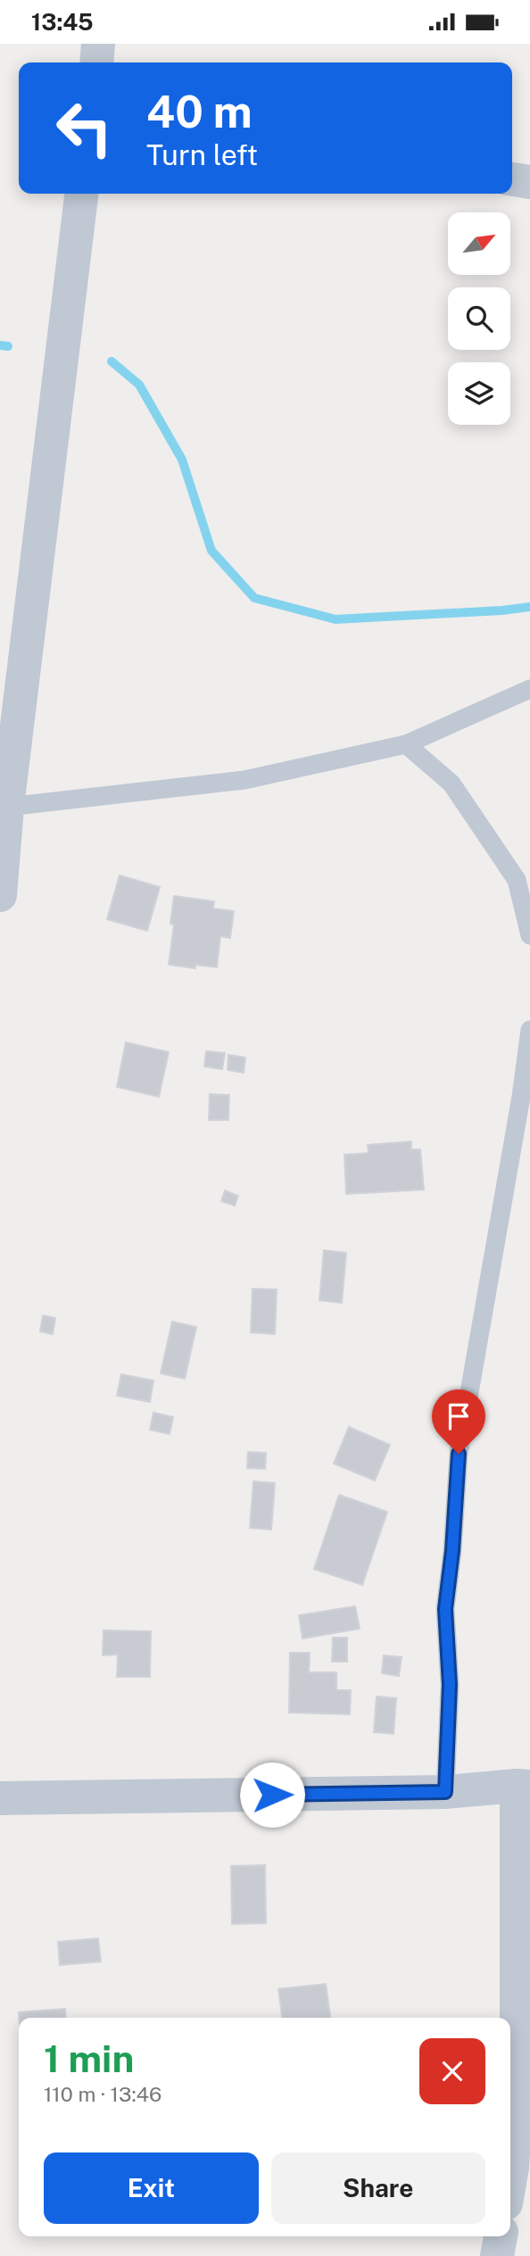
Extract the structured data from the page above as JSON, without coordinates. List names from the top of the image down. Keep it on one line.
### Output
{"north":"top right","page":{"status":"13:45","turn":["40 m","Turn left"],"heading":["1 min","110 m · 13:46"],"buttons":["Exit","Share"]}}
